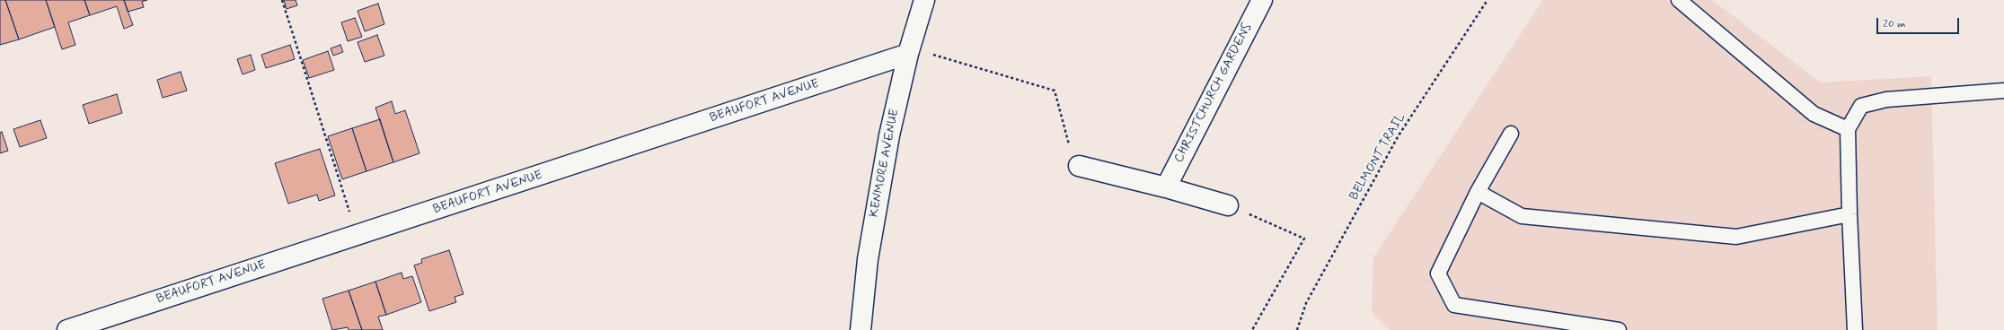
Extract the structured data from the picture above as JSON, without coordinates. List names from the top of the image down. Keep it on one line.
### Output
{"streets":{"street":["CHRISTCHURCH GARDENS","BEAUFORT AVENUE","KENMORE AVENUE"],"path":["BELMONT TRAIL"]},"crossings":[["BEAUFORT AVENUE","KENMORE AVENUE"]],"scale_bar":"20 m"}
